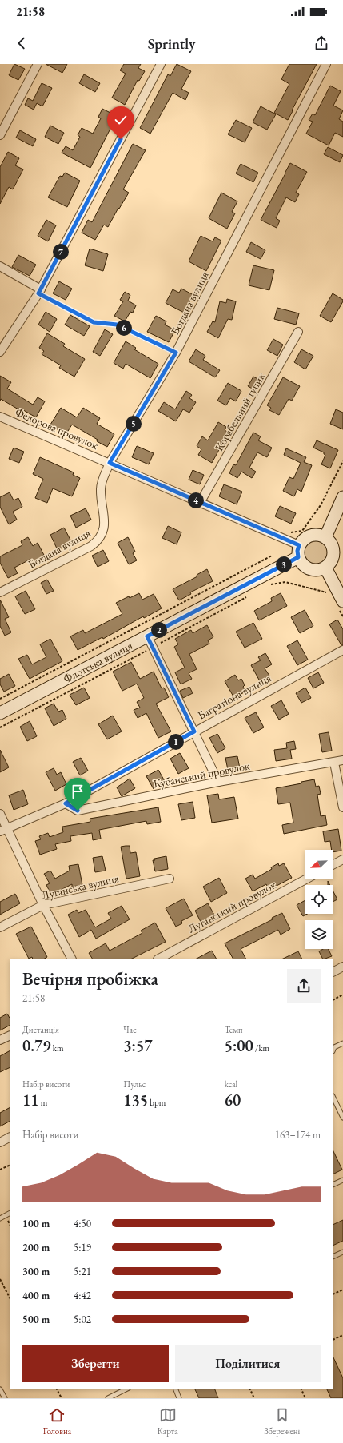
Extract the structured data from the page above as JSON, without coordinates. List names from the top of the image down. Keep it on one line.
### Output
{"streets":{"street":["Богдана вулиця","Корабельний тупик","Федорова провулок","Флотська вулиця","Багратіона вулиця","Кубанський провулок","Луганська вулиця","Луганський провулок"]},"crossings":[["Богдана вулиця","Федорова провулок"],["Корабельний тупик","Федорова провулок"],["Федорова провулок","Флотська вулиця"],["Багратіона вулиця","Кубанський провулок"]],"north":"bottom left","page":{"status":"21:58","header":"Sprintly","pins":["7","6","5","4","3","2","1"],"heading":["Вечірня пробіжка","21:58"],"stats":[["Дистанція","0.79 km"],["Час","3:57"],["Темп","5:00 /km"],["Набір висоти","11 m"],["Пульс","135 bpm"],["kcal","60"]],"chart":["Набір висоти","163–174 m"],"list":[{"name":"100 m","note":"4:50"},{"name":"200 m","note":"5:19"},{"name":"300 m","note":"5:21"},{"name":"400 m","note":"4:42"},{"name":"500 m","note":"5:02"}],"buttons":["Зберегти","Поділитися"],"tabs":["Головна","Карта","Збережені"]}}
